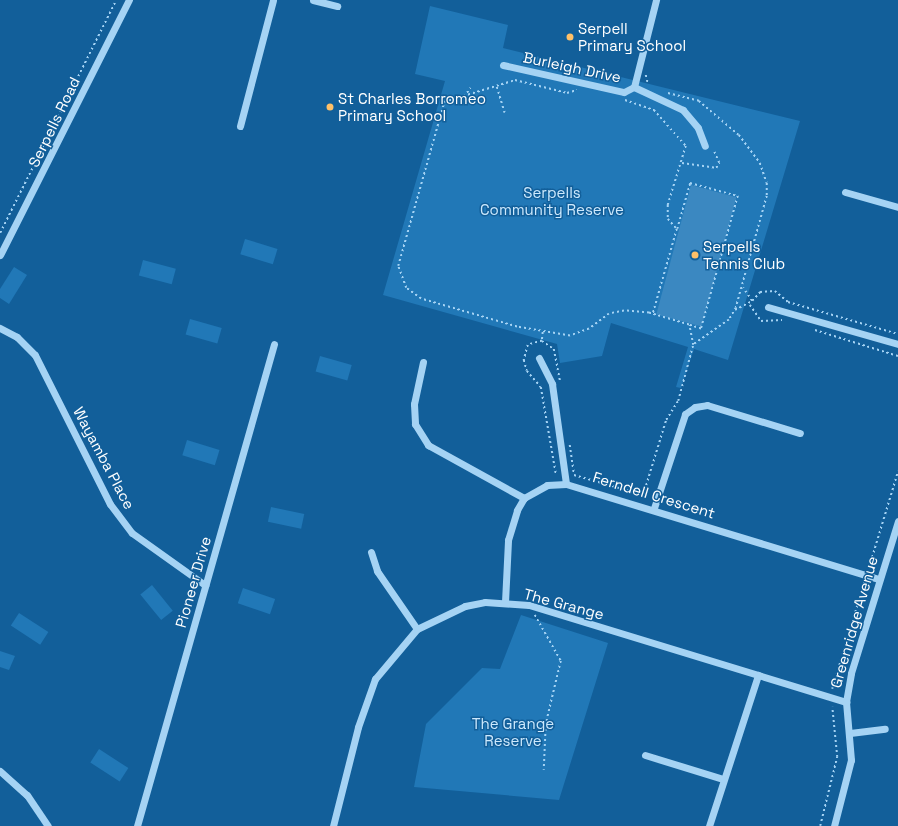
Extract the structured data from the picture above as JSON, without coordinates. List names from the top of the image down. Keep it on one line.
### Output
{"streets":{"street":["Burleigh Drive","Serpells Road","Wayamba Place","Ferndell Crescent","Pioneer Drive","The Grange","Greenridge Avenue"]},"crossings":[["Wayamba Place","Pioneer Drive"],["Ferndell Crescent","Greenridge Avenue"],["The Grange","Greenridge Avenue"]],"parks":["Serpells Community Reserve","The Grange Reserve"],"places":["Serpell Primary School","St Charles Borromeo Primary School","Serpells Tennis Club"]}
